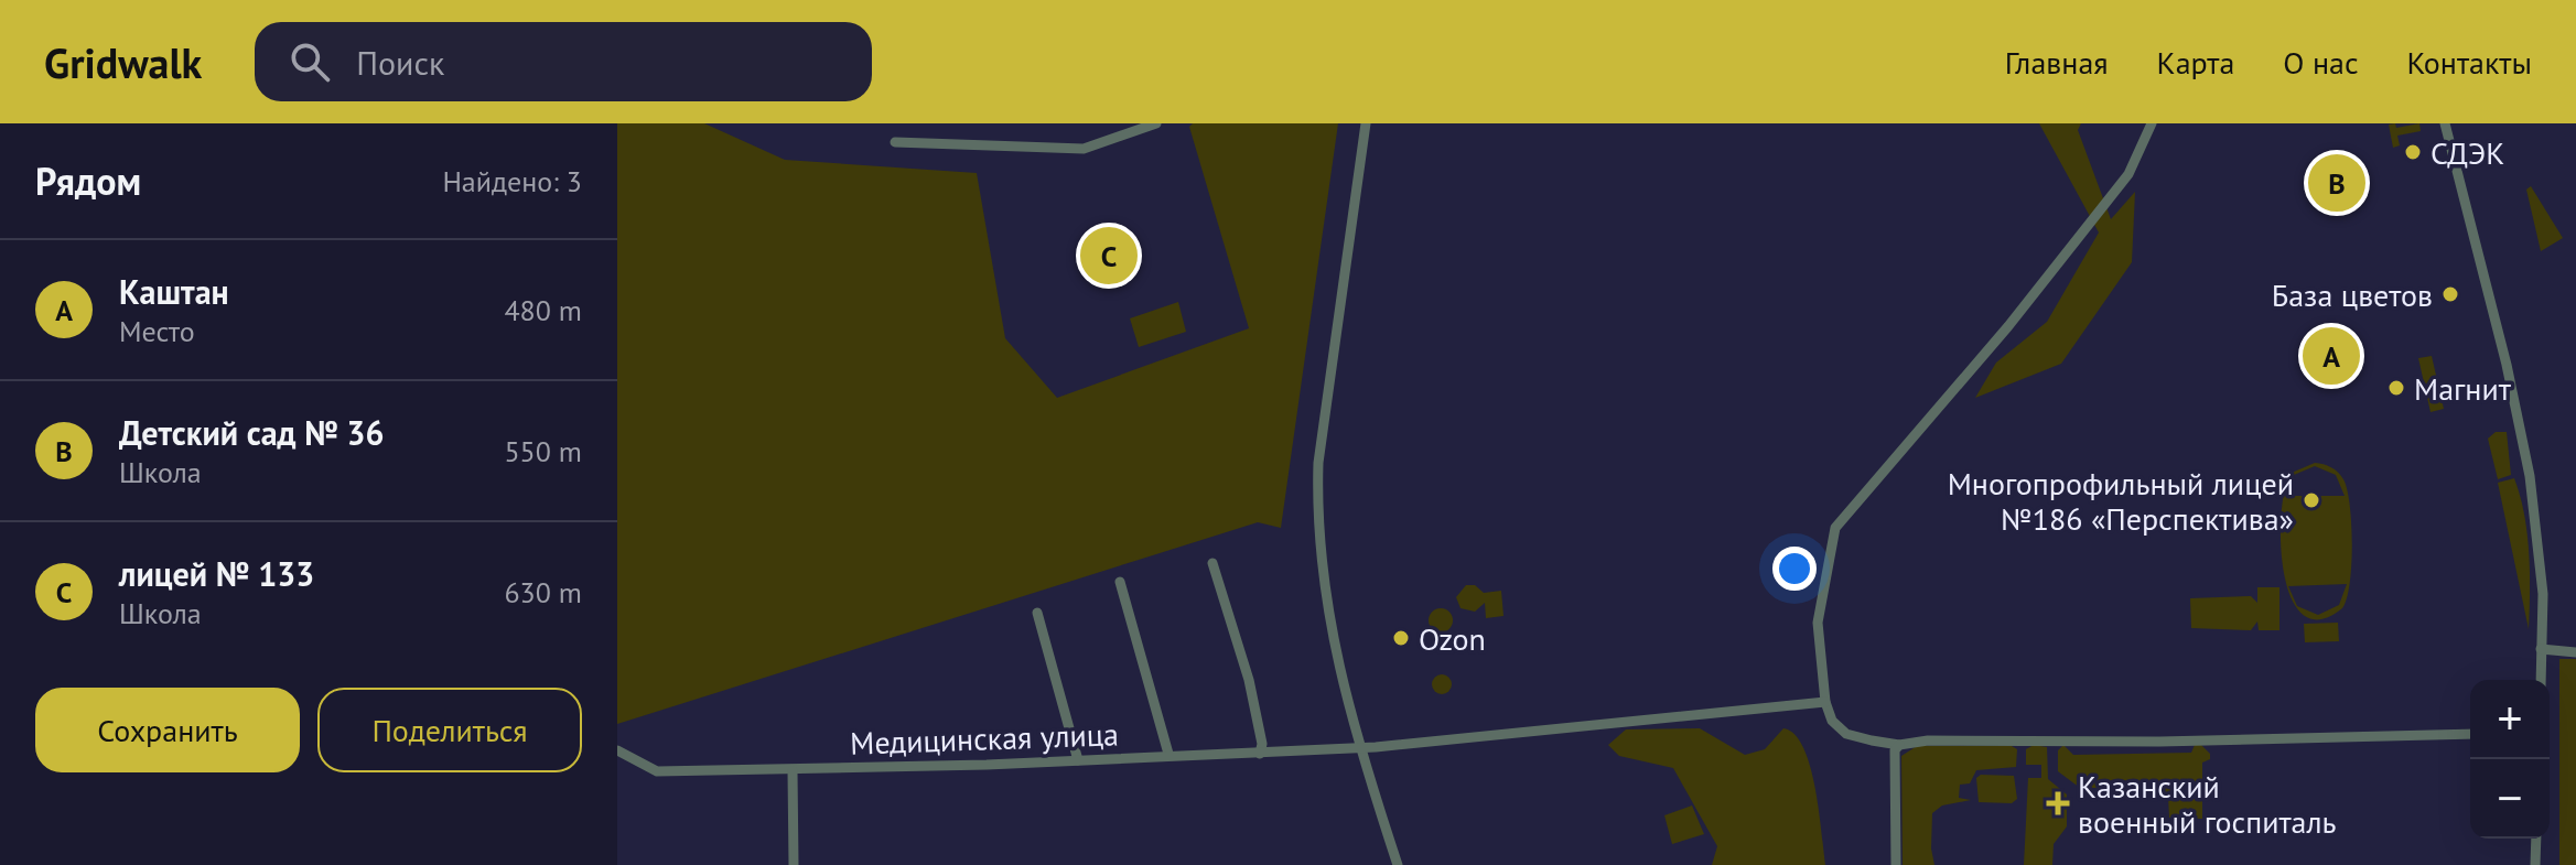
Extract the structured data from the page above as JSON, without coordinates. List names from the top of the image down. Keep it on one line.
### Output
{"streets":{"street":["Медицинская улица"]},"places":{"other":["СДЭК","База цветов","Магнит","Многопрофильный лицей №186 «Перспектива»","Ozon"],"health":["Казанский военный госпиталь"]},"page":{"header":"Gridwalk","search":"Поиск","nav":["Главная","Карта","О нас","Контакты"],"heading":["Рядом","Найдено: 3"],"pins":["B","C","A"],"list":[{"mark":"A","name":"Каштан","note":"Место","value":"480 m"},{"mark":"B","name":"Детский сад № 36","note":"Школа","value":"550 m"},{"mark":"C","name":"лицей № 133","note":"Школа","value":"630 m"}],"buttons":["Сохранить","Поделиться"],"map_buttons":["+","−"]}}
